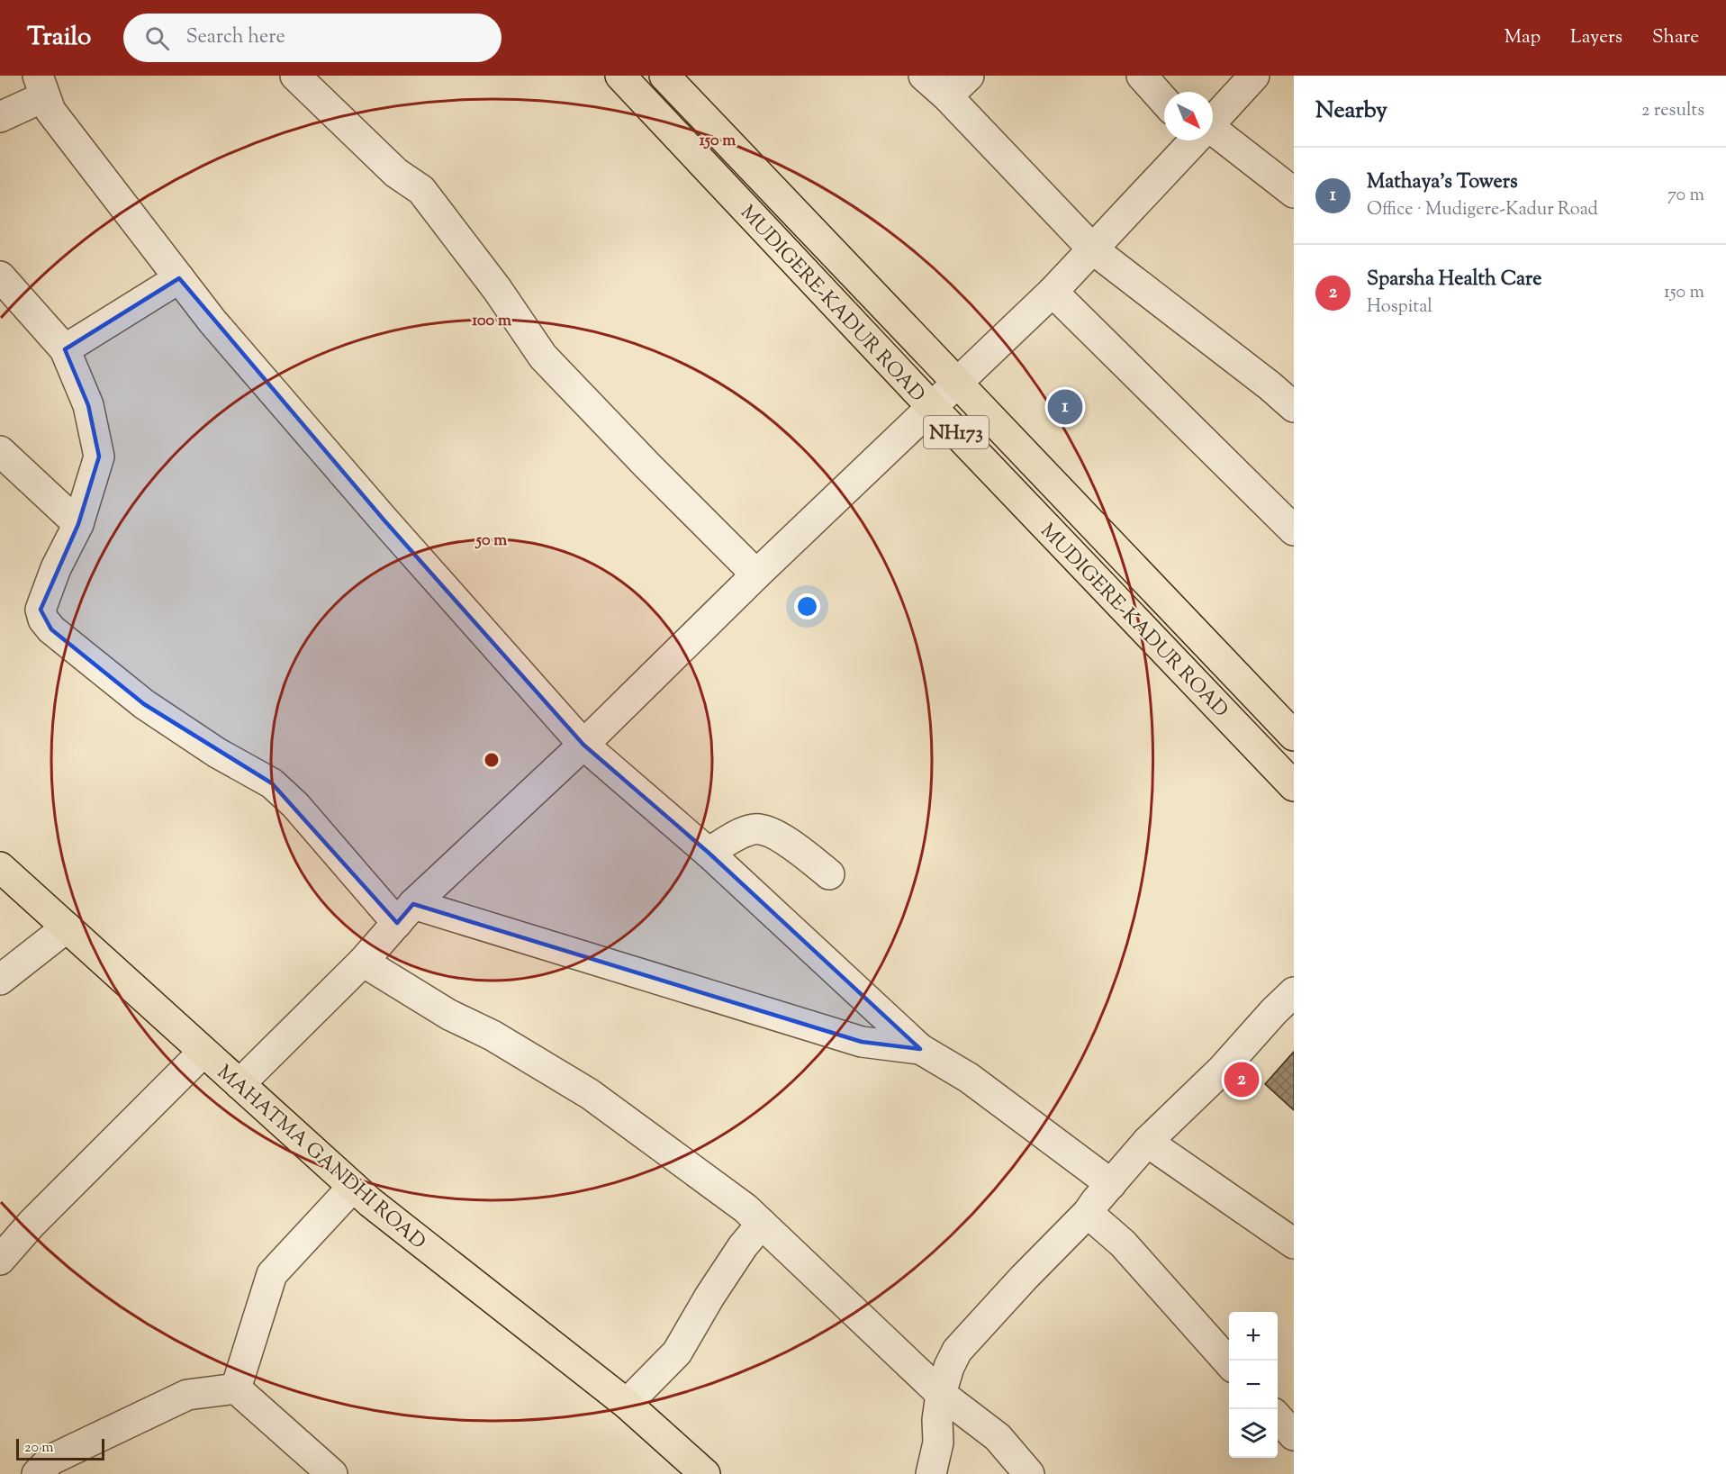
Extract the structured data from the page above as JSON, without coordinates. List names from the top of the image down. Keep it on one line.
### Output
{"streets":{"main road":["MUDIGERE-KADUR ROAD","NH173","MAHATMA GANDHI ROAD"]},"scale_bar":"20 m","north":"bottom right","page":{"header":"Trailo","search":"Search here","nav":["Map","Layers","Share"],"heading":["Nearby","2 results"],"list":[{"mark":"1","name":"Mathaya's Towers","note":"Office · Mudigere-Kadur Road","value":"70 m"},{"mark":"2","name":"Sparsha Health Care","note":"Hospital","value":"150 m"}],"pins":["1","2"],"map_buttons":["+","−"],"scale":"20 m"},"rings":["150 m","100 m","50 m"]}
